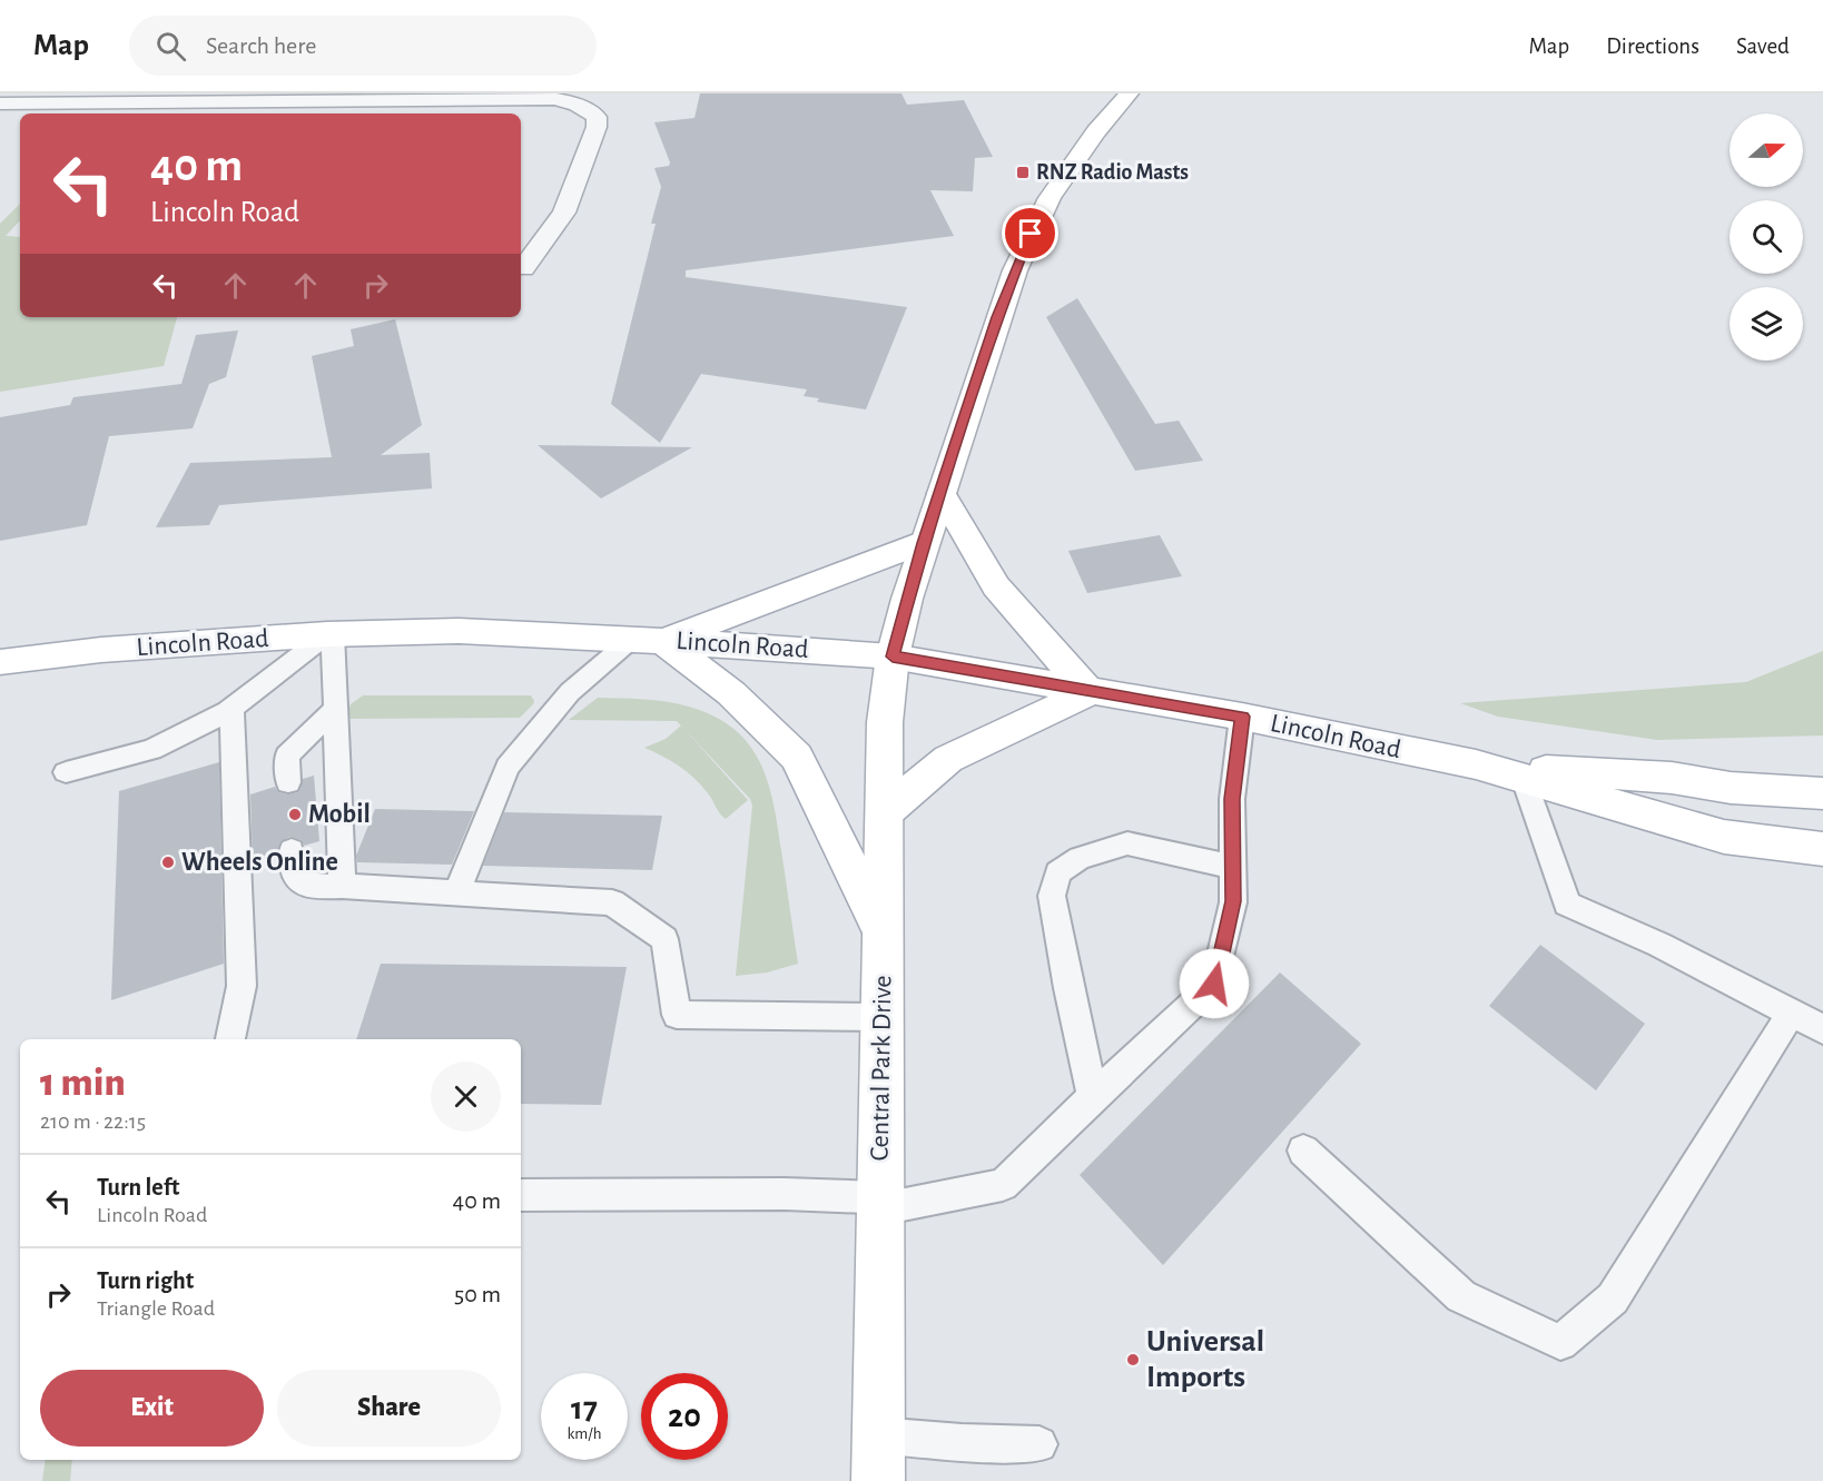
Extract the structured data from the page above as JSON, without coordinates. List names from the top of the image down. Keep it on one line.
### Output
{"streets":{"main road":["Lincoln Road","Central Park Drive"]},"crossings":[["Lincoln Road","Central Park Drive"]],"places":{"transit":["RNZ Radio Masts"],"other":["Mobil","Wheels Online","Universal Imports"]},"north":"right","page":{"header":"Map","search":"Search here","nav":["Map","Directions","Saved"],"turn":["40 m","Lincoln Road"],"heading":["1 min","210 m · 22:15"],"list":[{"name":"Turn left","note":"Lincoln Road","value":"40 m"},{"name":"Turn right","note":"Triangle Road","value":"50 m"}],"buttons":["Exit","Share"],"speed":"17 km/h","limit":"20"}}
